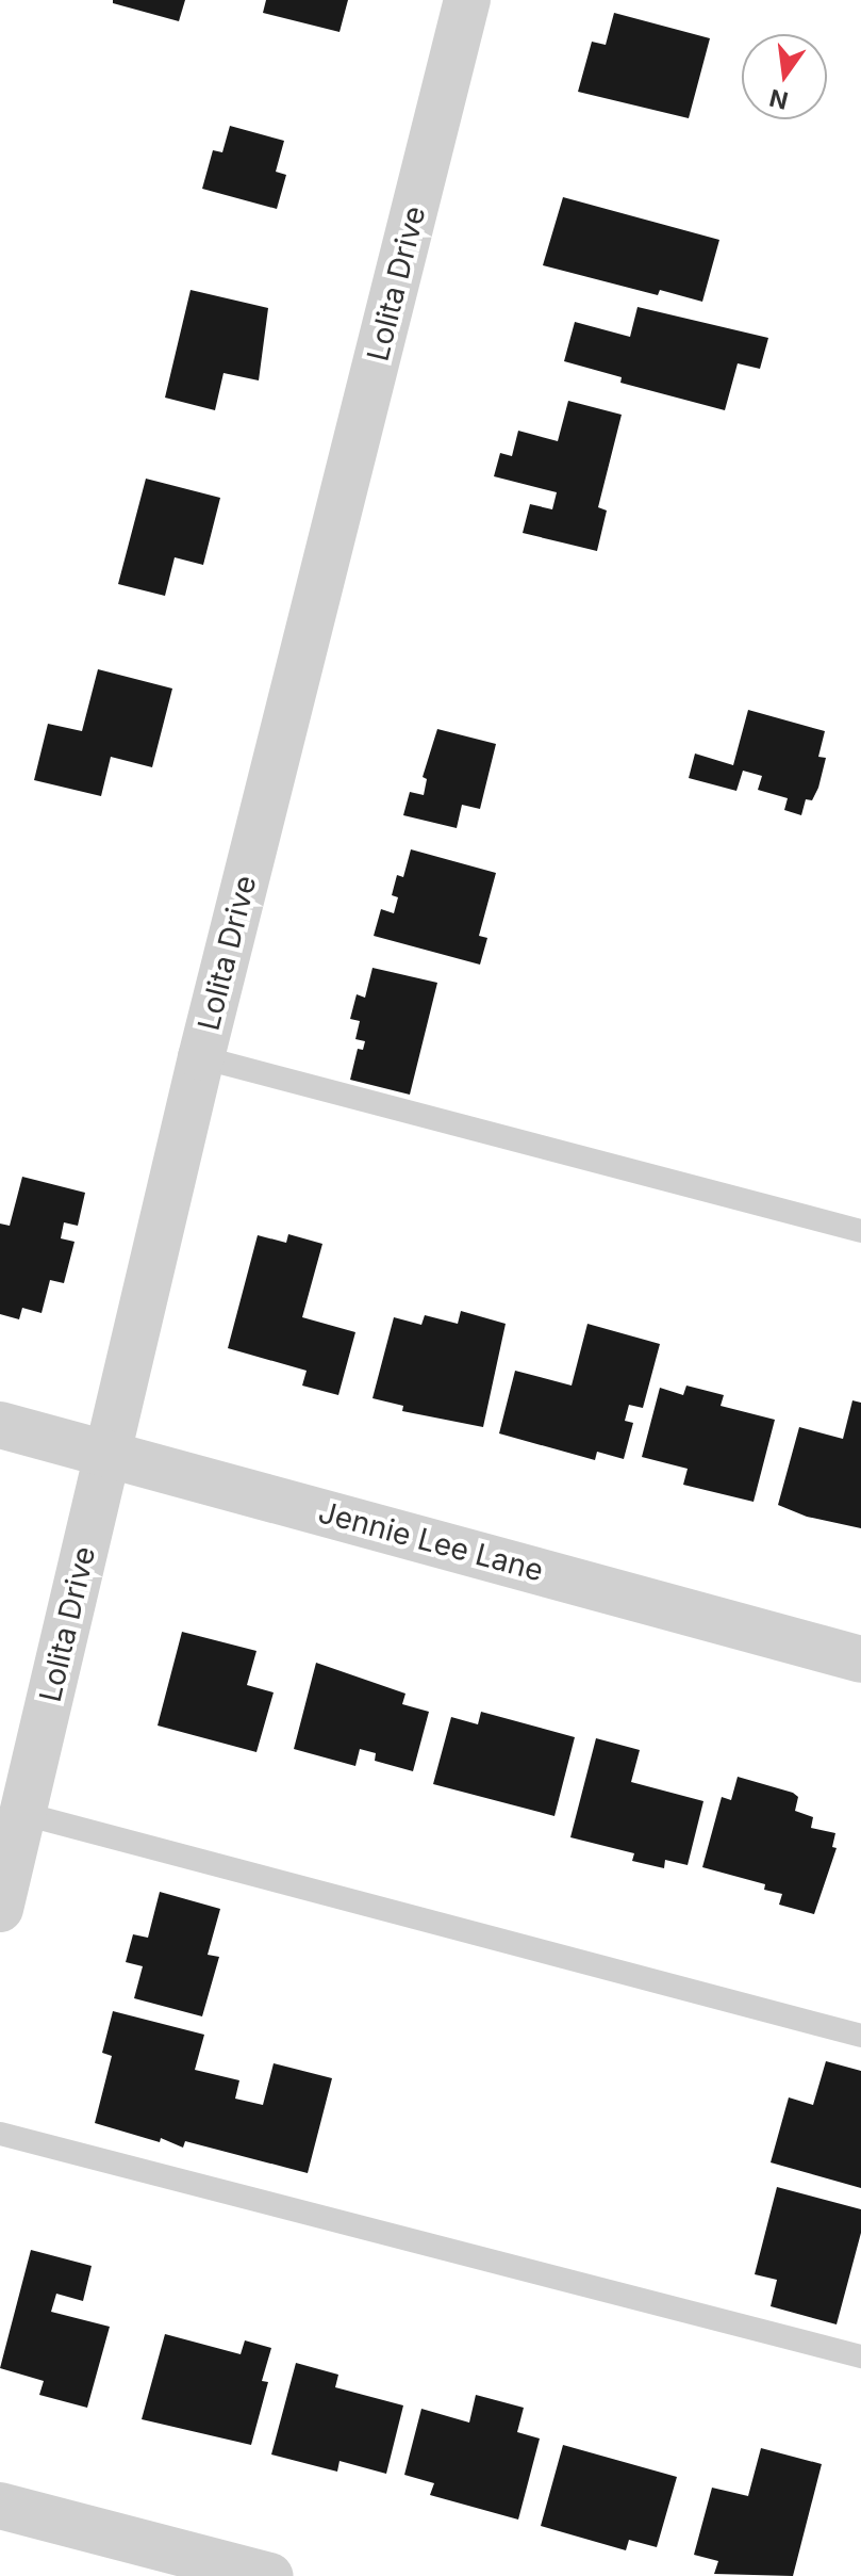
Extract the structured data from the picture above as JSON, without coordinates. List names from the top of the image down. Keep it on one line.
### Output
{"streets":{"street":["Lolita Drive","Jennie Lee Lane"]},"crossings":[["Lolita Drive","Jennie Lee Lane"]],"north":"bottom"}
